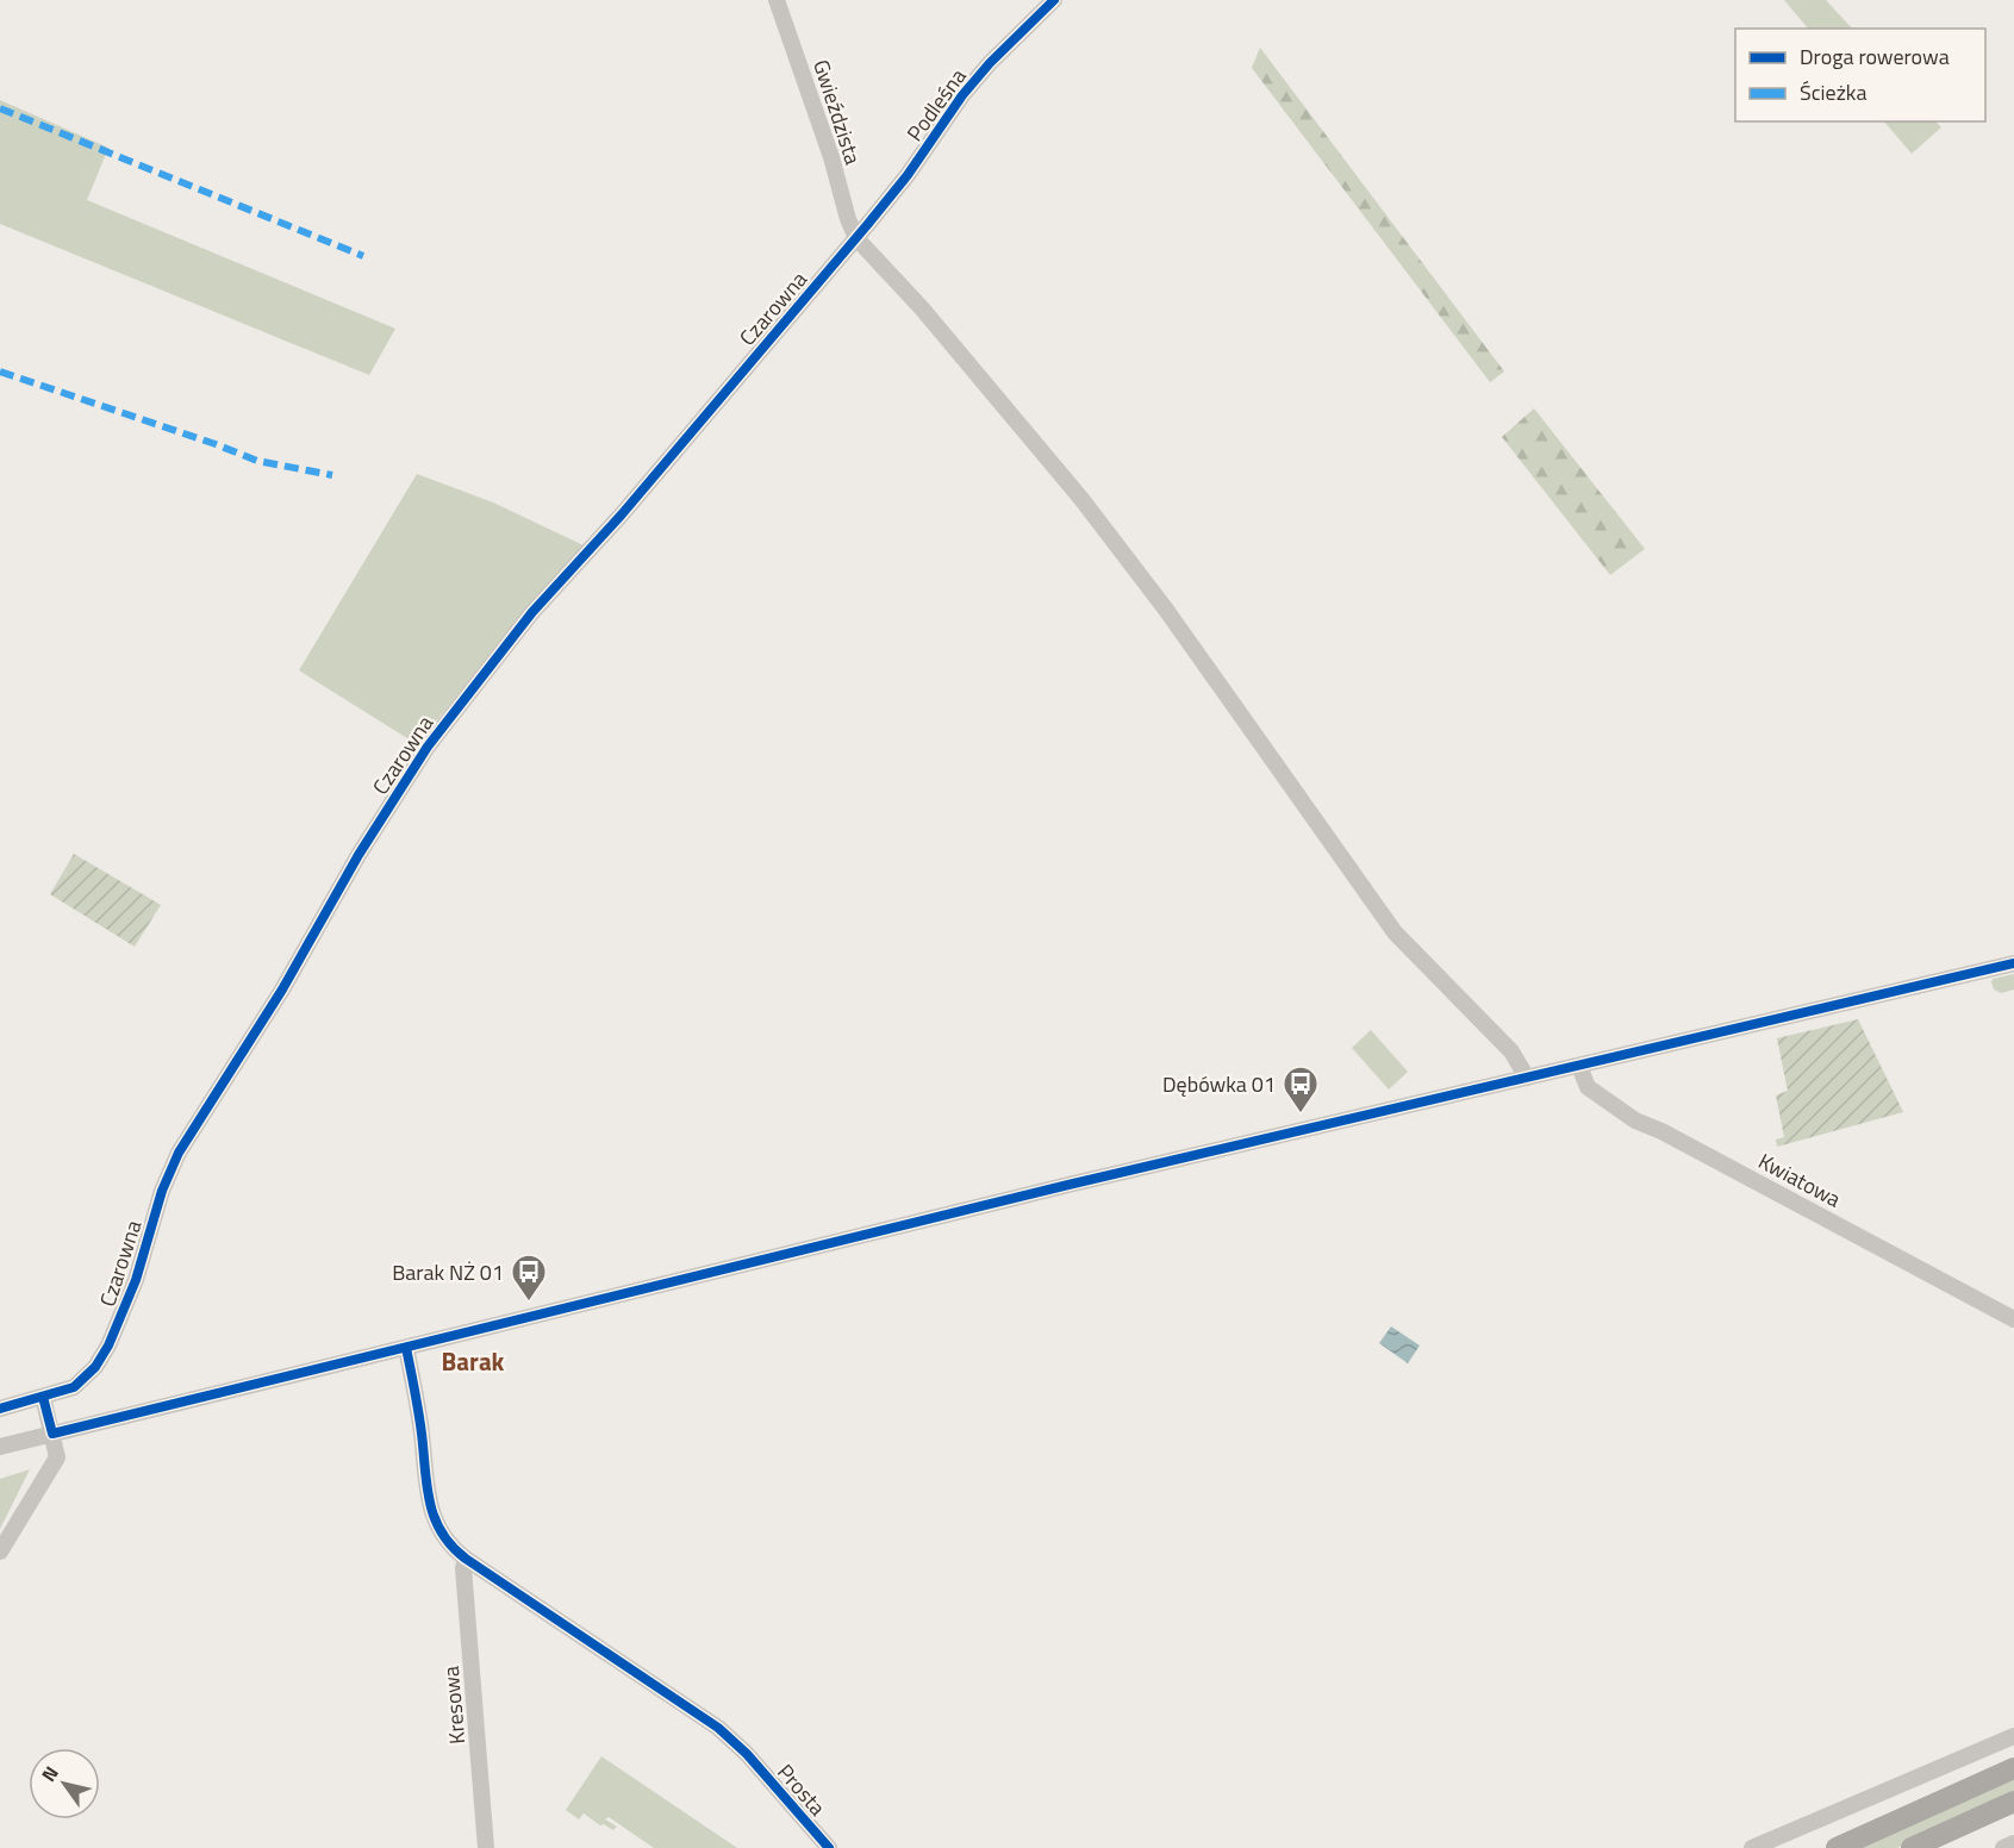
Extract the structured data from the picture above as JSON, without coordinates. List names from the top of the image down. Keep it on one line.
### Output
{"streets":{"street":["Podleśna","Gwieździsta","Czarowna","Kwiatowa","Kresowa","Prosta"]},"crossings":[["Podleśna","Gwieździsta"],["Podleśna","Czarowna"],["Gwieździsta","Czarowna"],["Kresowa","Prosta"]],"districts":["Barak"],"places":{"bus stop":["Dębówka 01","Barak NŻ 01"]},"legend":["Droga rowerowa","Ścieżka"],"north":"top left"}
